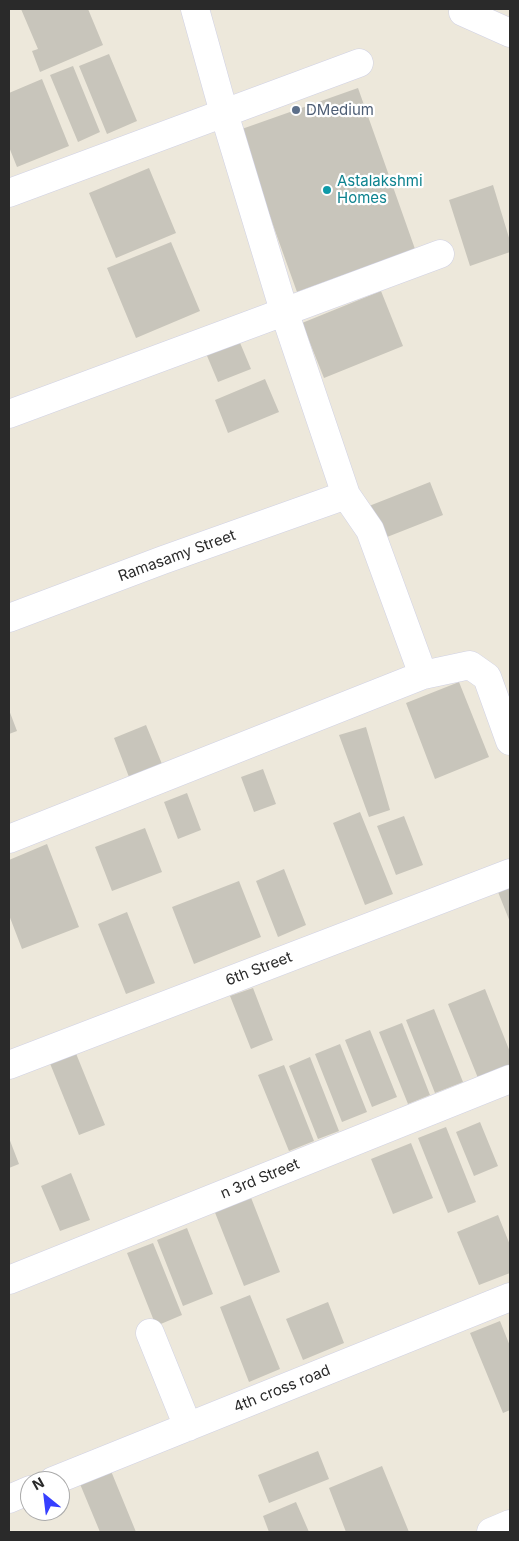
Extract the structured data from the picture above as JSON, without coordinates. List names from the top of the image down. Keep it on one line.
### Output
{"streets":{"street":["Ramasamy Street","6th Street","n 3rd Street","4th cross road"]},"places":["DMedium","Astalakshmi Homes"],"north":"top left"}
